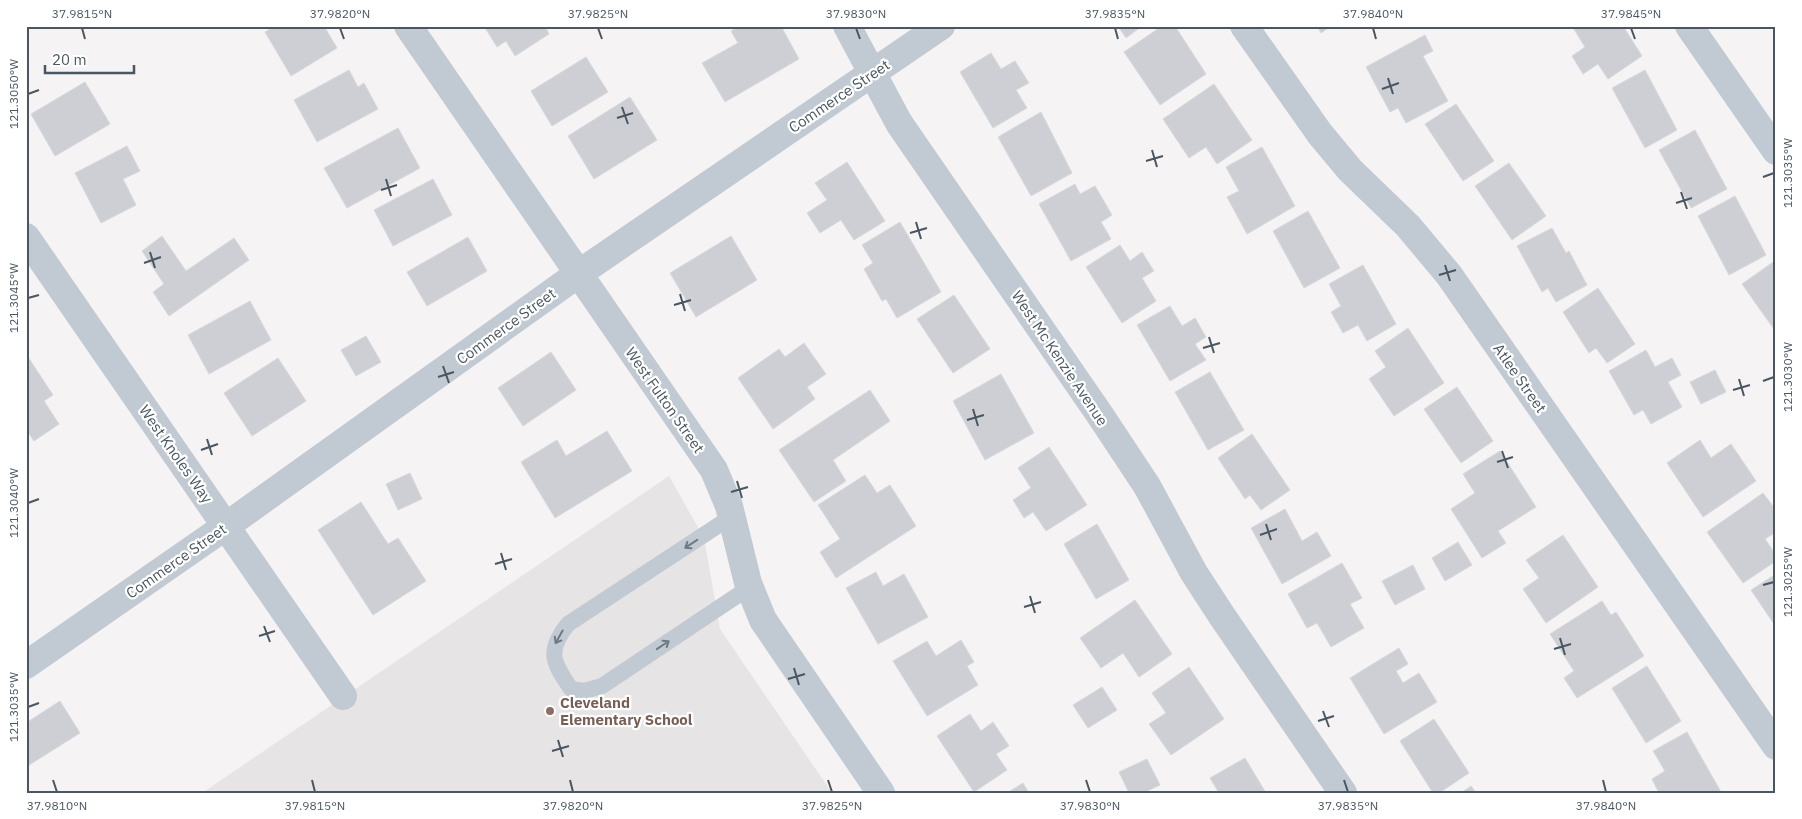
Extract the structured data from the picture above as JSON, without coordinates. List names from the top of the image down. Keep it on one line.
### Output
{"streets":{"street":["Commerce Street","West Mc Kenzie Avenue","Atlee Street","West Fulton Street","West Knoles Way"]},"crossings":[["Commerce Street","West Mc Kenzie Avenue"],["Commerce Street","West Fulton Street"],["Commerce Street","West Knoles Way"]],"places":["Cleveland Elementary School"],"scale_bar":"20 m","coordinates":["37.9815°N","37.9820°N","37.9825°N","37.9830°N","37.9835°N","37.9840°N","37.9845°N","121.3050°W","121.3035°W","121.3045°W","121.3030°W","121.3040°W","121.3025°W","37.9810°N"]}
